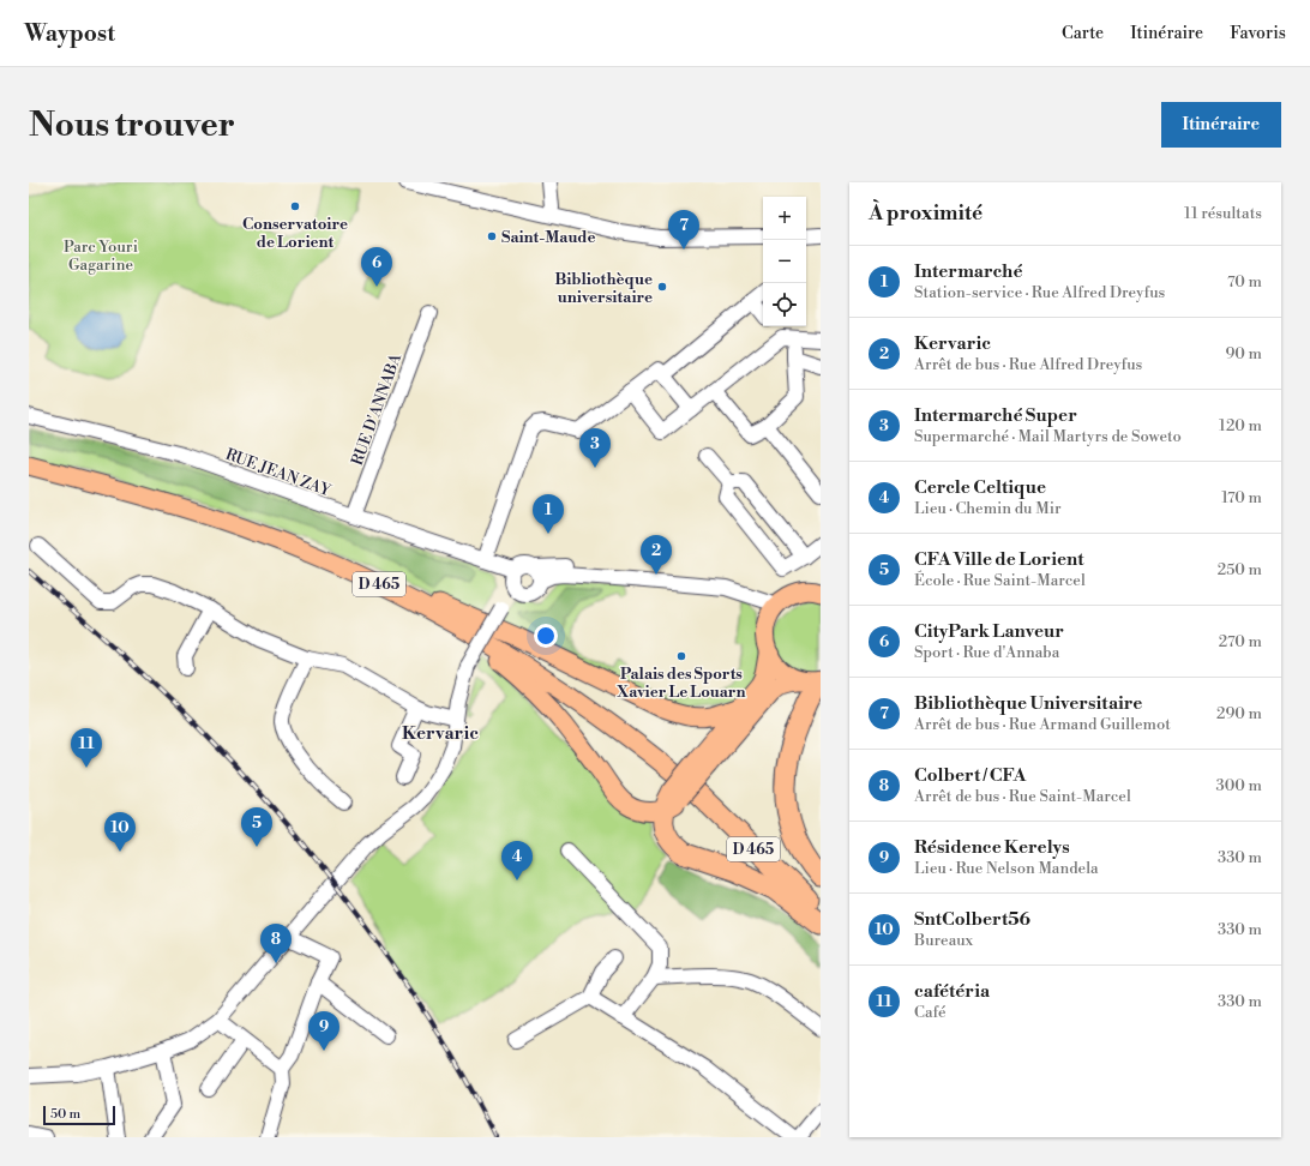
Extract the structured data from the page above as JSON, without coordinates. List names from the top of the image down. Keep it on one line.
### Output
{"streets":{"highway":["D 465"],"street":["RUE D'ANNABA","RUE JEAN ZAY"]},"crossings":[["RUE D'ANNABA","RUE JEAN ZAY"]],"districts":["Kervaric"],"parks":["Parc Youri Gagarine"],"places":["Conservatoire de Lorient","Saint-Maude","Bibliothèque universitaire","Palais des Sports Xavier Le Louarn"],"scale_bar":"50 m","page":{"header":"Waypost","nav":["Carte","Itinéraire","Favoris"],"buttons":"Itinéraire","title":"Nous trouver","heading":["À proximité","11 résultats"],"map_buttons":["+","−"],"pins":["7","6","3","1","2","11","5","10","4","8","9"],"list":[{"mark":"1","name":"Intermarché","note":"Station-service · Rue Alfred Dreyfus","value":"70 m"},{"mark":"2","name":"Kervaric","note":"Arrêt de bus · Rue Alfred Dreyfus","value":"90 m"},{"mark":"3","name":"Intermarché Super","note":"Supermarché · Mail Martyrs de Soweto","value":"120 m"},{"mark":"4","name":"Cercle Celtique","note":"Lieu · Chemin du Mir","value":"170 m"},{"mark":"5","name":"CFA Ville de Lorient","note":"École · Rue Saint-Marcel","value":"250 m"},{"mark":"6","name":"CityPark Lanveur","note":"Sport · Rue d'Annaba","value":"270 m"},{"mark":"7","name":"Bibliothèque Universitaire","note":"Arrêt de bus · Rue Armand Guillemot","value":"290 m"},{"mark":"8","name":"Colbert / CFA","note":"Arrêt de bus · Rue Saint-Marcel","value":"300 m"},{"mark":"9","name":"Résidence Kerelys","note":"Lieu · Rue Nelson Mandela","value":"330 m"},{"mark":"10","name":"SntColbert56","note":"Bureaux","value":"330 m"},{"mark":"11","name":"cafétéria","note":"Café","value":"330 m"}],"scale":"50 m"}}
